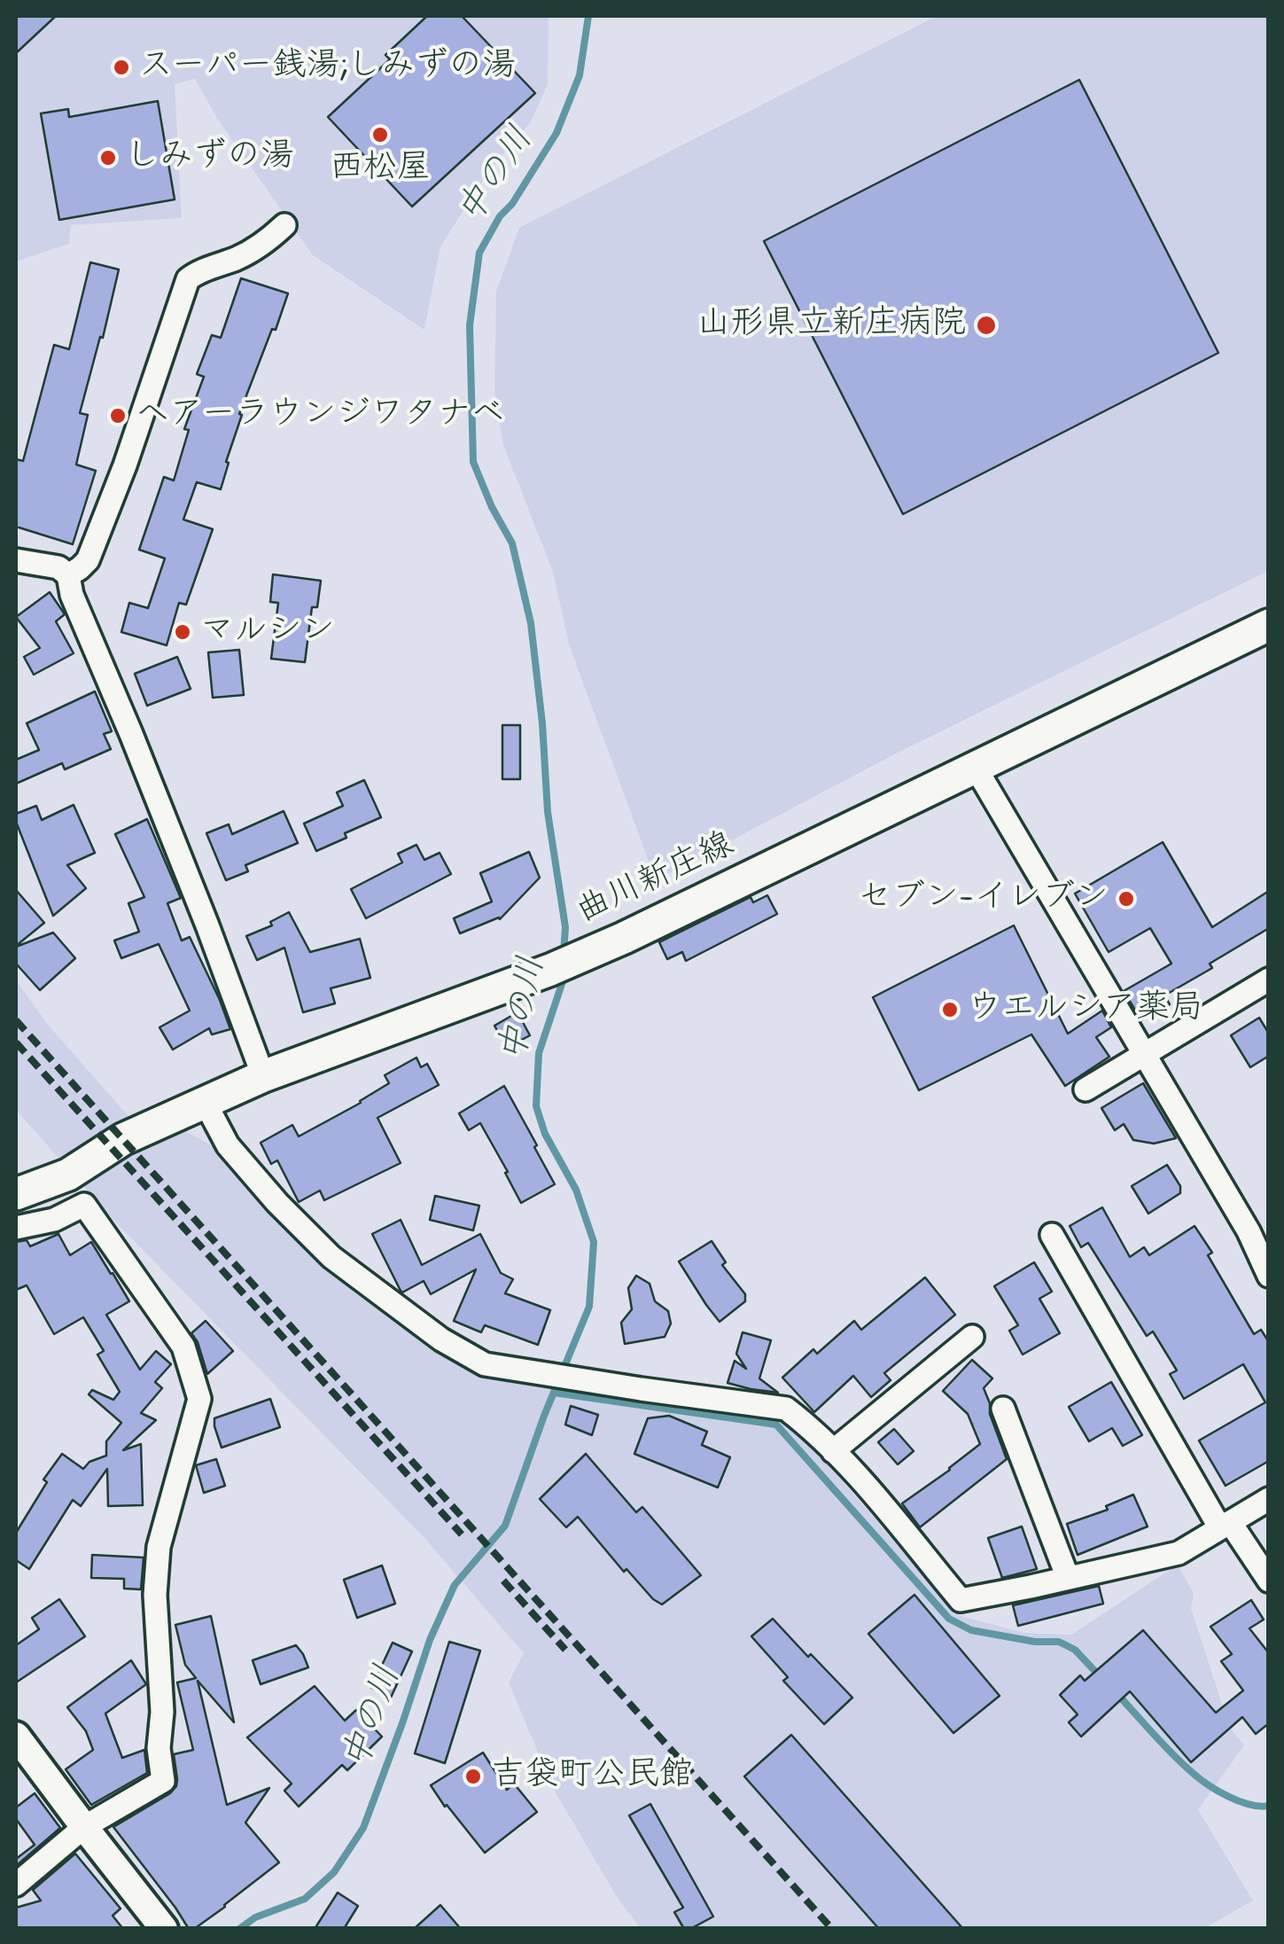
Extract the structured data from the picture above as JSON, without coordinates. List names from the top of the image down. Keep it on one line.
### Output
{"streets":{"main road":["曲川新庄線"]},"water":["中の川"],"places":["スーパー銭湯;しみずの湯","西松屋","しみずの湯","山形県立新庄病院","ヘアーラウンジワタナベ","マルシン","セブン-イレブン","ウエルシア薬局","吉袋町公民館"]}
